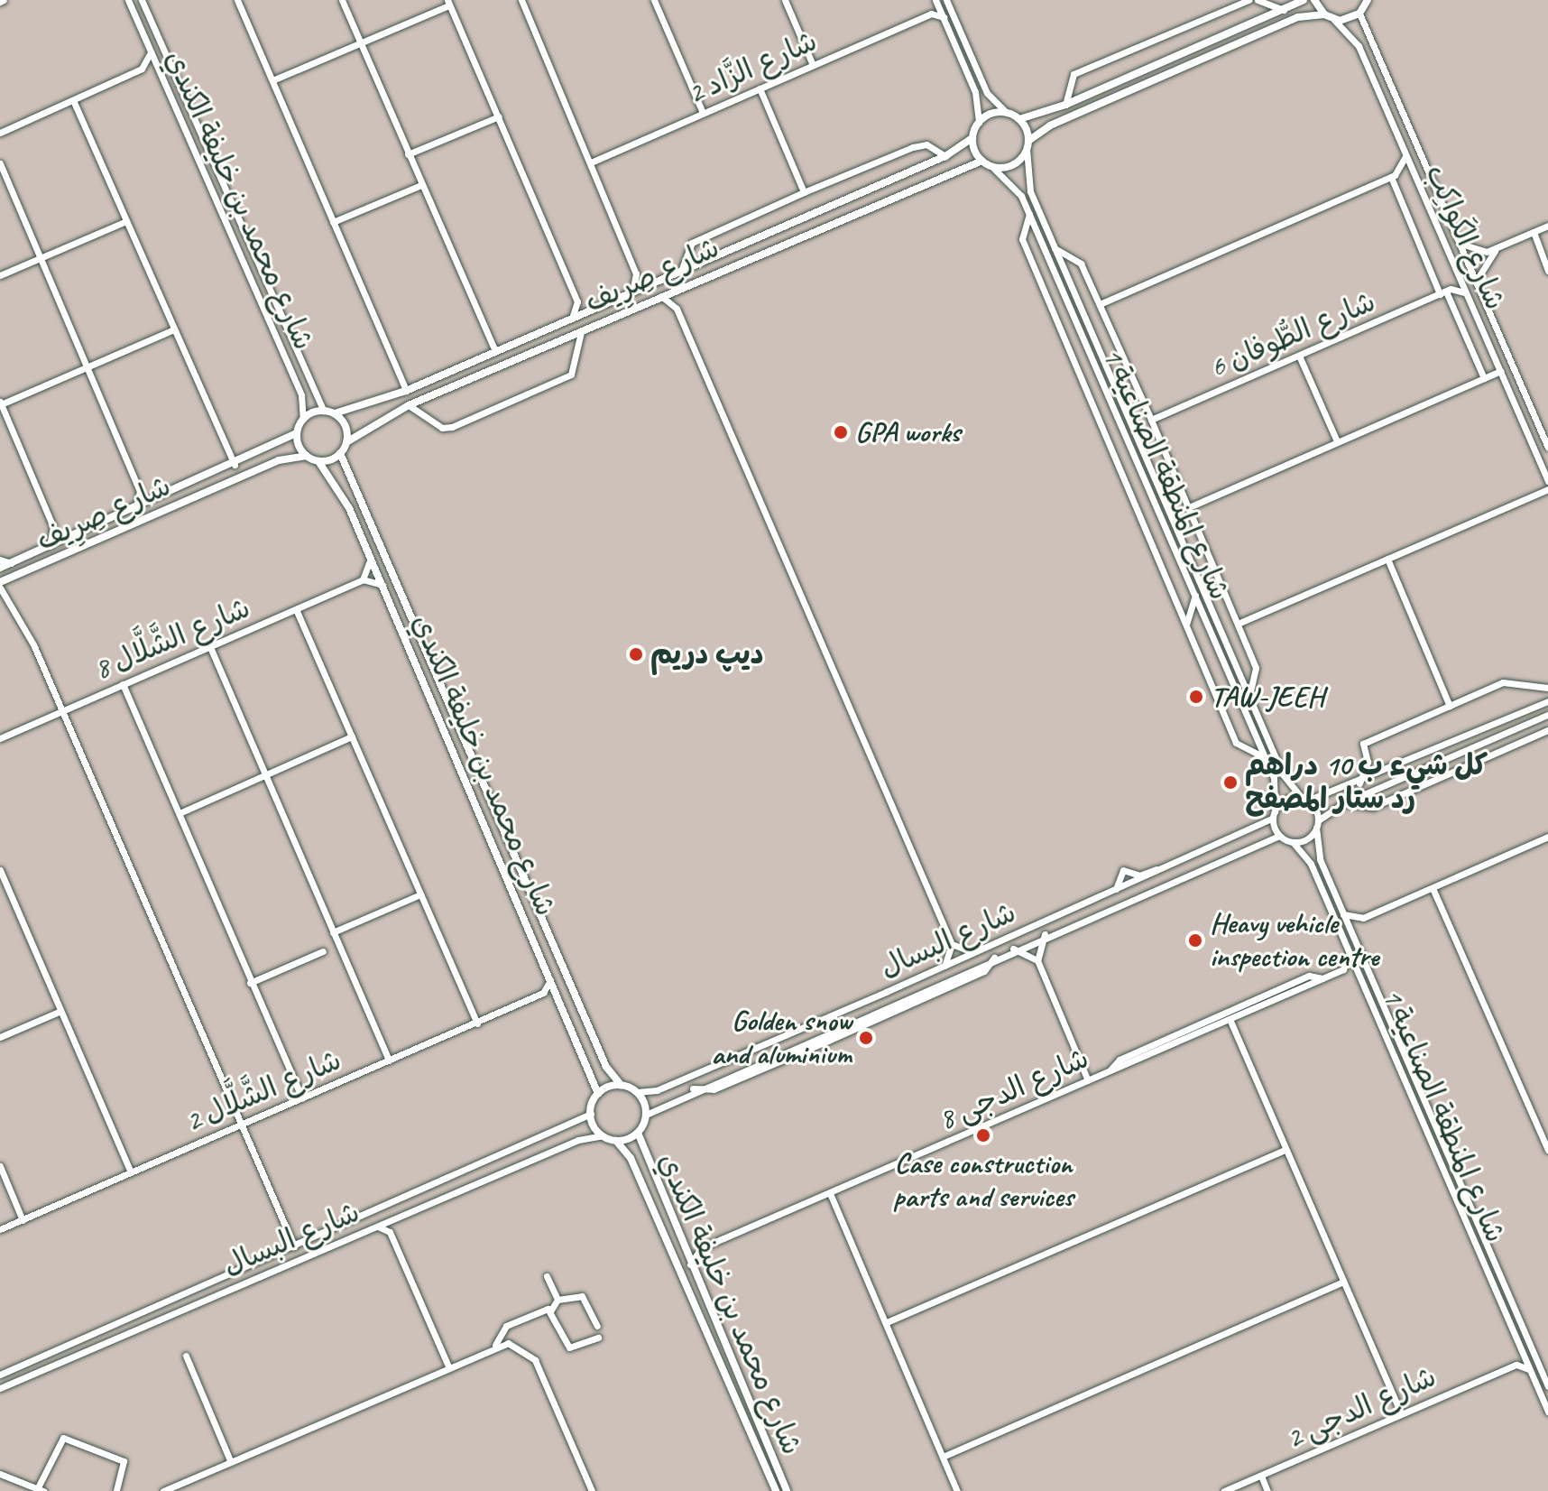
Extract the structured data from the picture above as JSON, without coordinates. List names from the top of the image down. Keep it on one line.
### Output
{"streets":{"main road":["شارع محمد بن خليفة الكندي","شارع صِرِيف"],"street":["شارع الزَّاد 2","شارع الكَواكِب","شارع الطُّوفان 6","شارع المنطقة الصناعية 1","شارع الشَّلَّال 8","شارع البسال","شارع الدجى 8","شارع الشَّلَّال 2","شارع الدجى 2"]},"crossings":[["شارع محمد بن خليفة الكندي","شارع صِرِيف"],["شارع محمد بن خليفة الكندي","شارع البسال"],["شارع صِرِيف","شارع المنطقة الصناعية 1"],["شارع المنطقة الصناعية 1","شارع البسال"]],"places":["GPA works","دیپ دریم","TAW-JEEH","كل شيء ب 10 دراهم رد ستار المصفح","Heavy vehicle inspection centre","Golden snow and aluminium","Case construction parts and services"]}
